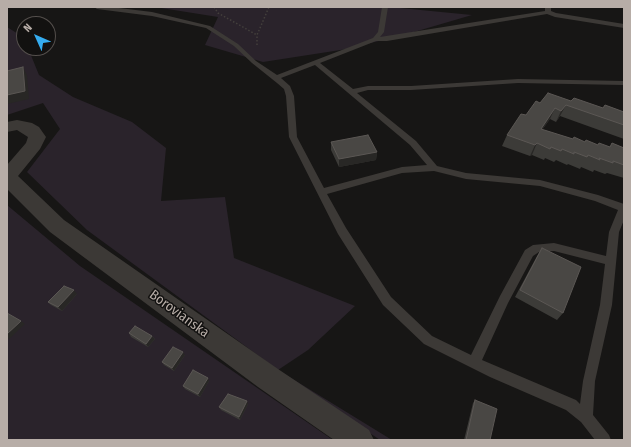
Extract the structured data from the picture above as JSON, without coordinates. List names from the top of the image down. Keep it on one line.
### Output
{"streets":{"street":["Borovianska"]},"north":"top left"}
